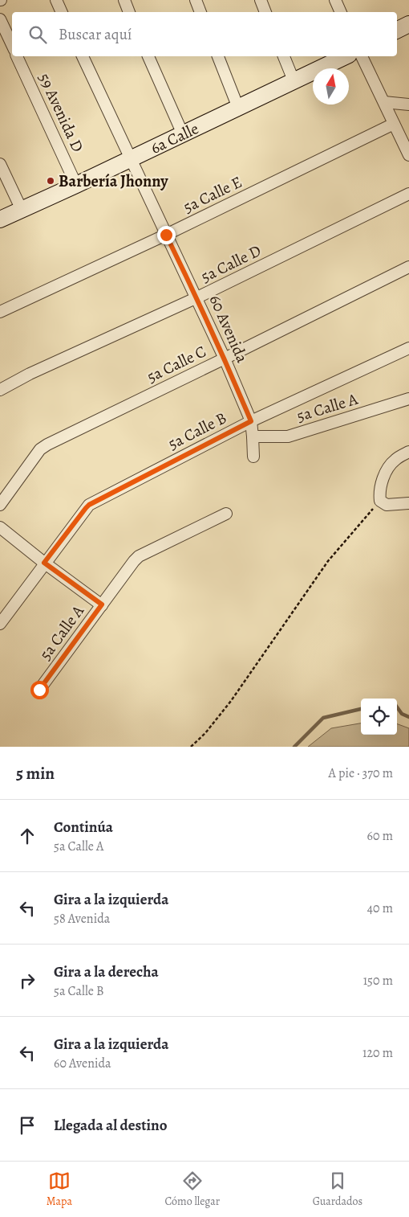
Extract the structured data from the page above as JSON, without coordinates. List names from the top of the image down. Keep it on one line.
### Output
{"streets":{"street":["59 Avenida D","6a Calle","5a Calle E","5a Calle D","60 Avenida","5a Calle C","5a Calle A","5a Calle B"]},"crossings":[["59 Avenida D","6a Calle"],["6a Calle","60 Avenida"],["5a Calle E","60 Avenida"],["5a Calle D","60 Avenida"],["60 Avenida","5a Calle C"],["60 Avenida","5a Calle A"],["60 Avenida","5a Calle B"]],"places":["Barbería Jhonny"],"north":"top","page":{"search":"Buscar aquí","heading":["5 min","A pie · 370 m"],"list":[["Continúa","5a Calle A","60 m"],["Gira a la izquierda","58 Avenida","40 m"],["Gira a la derecha","5a Calle B","150 m"],["Gira a la izquierda","60 Avenida","120 m"],"Llegada al destino"],"nav":["Mapa","Cómo llegar","Guardados"]}}
